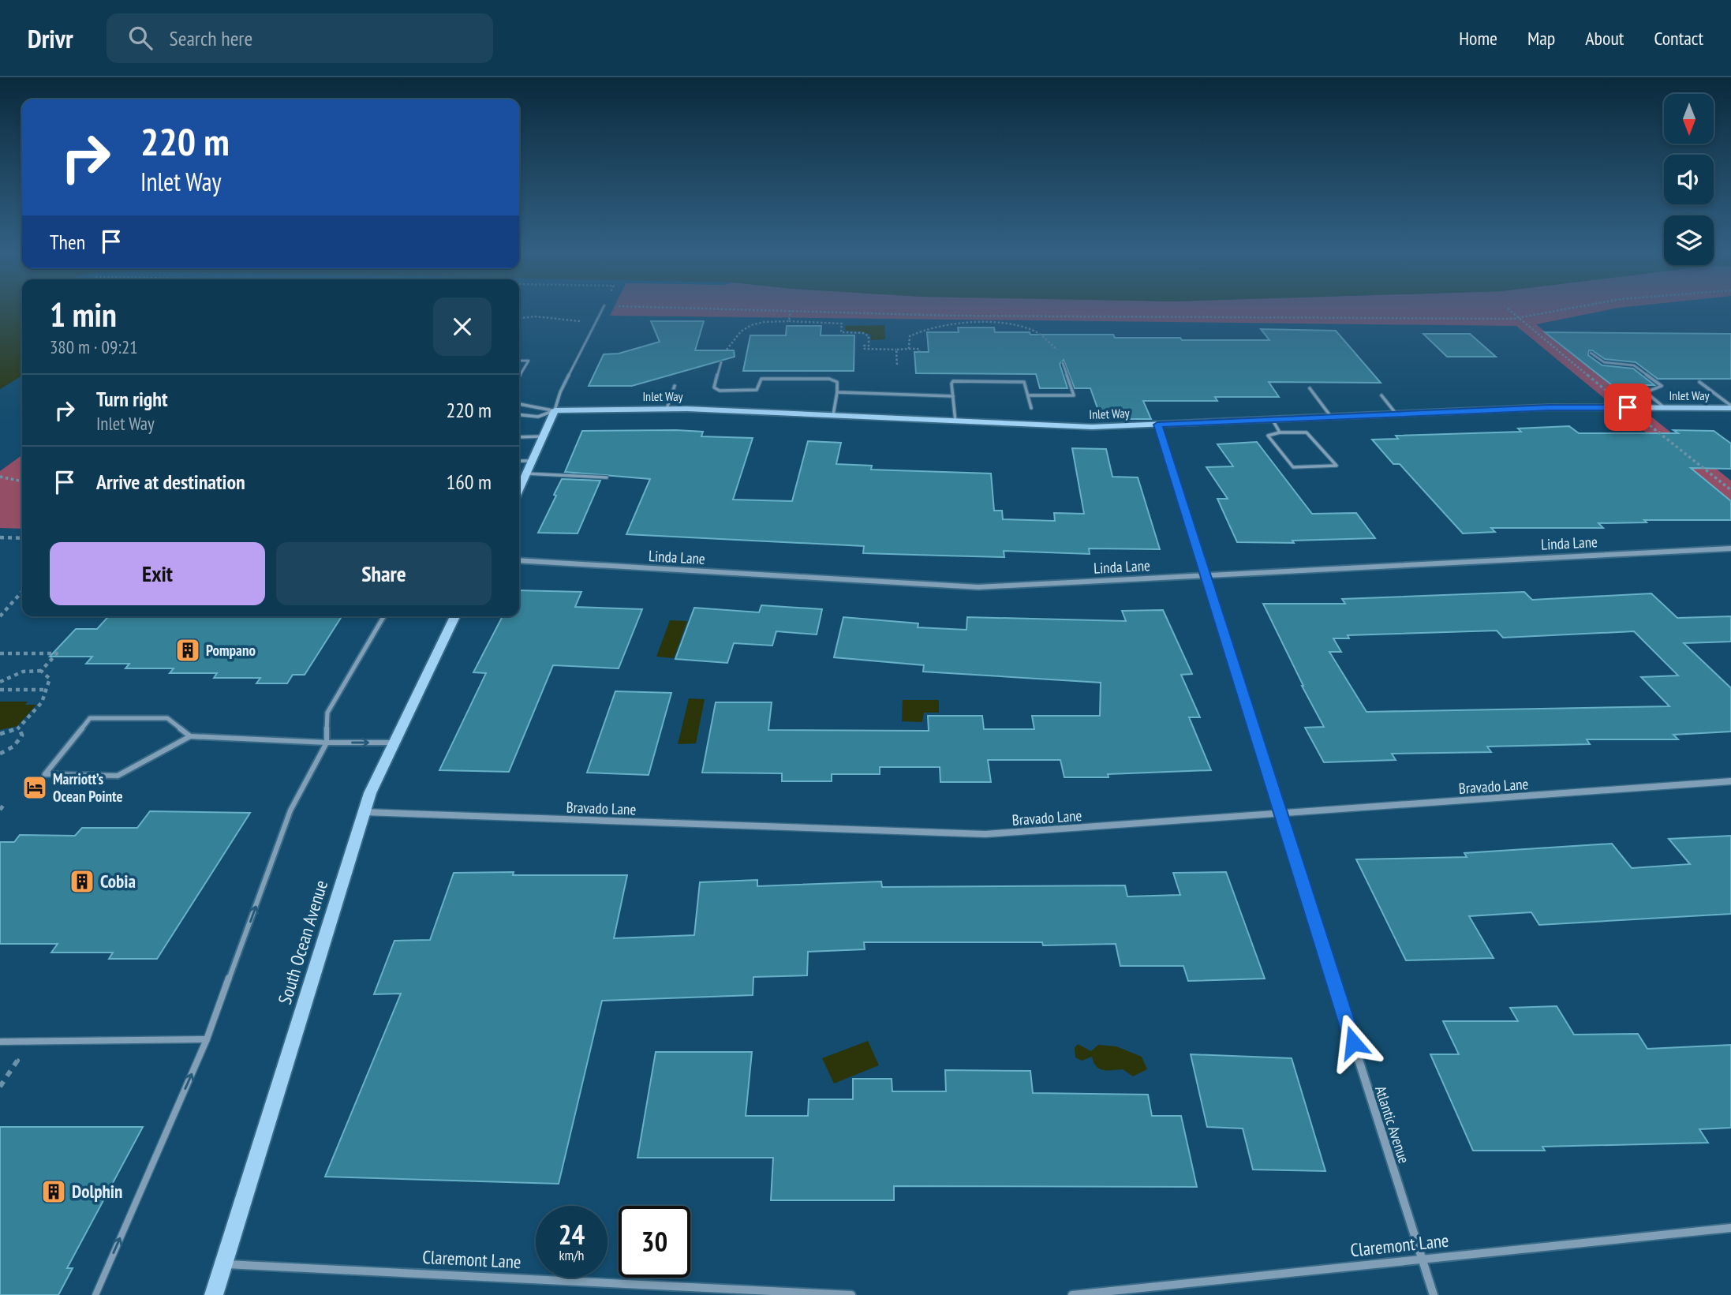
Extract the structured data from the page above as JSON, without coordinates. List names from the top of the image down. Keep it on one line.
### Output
{"streets":{"street":["Inlet Way","Linda Lane","Bravado Lane","South Ocean Avenue","Atlantic Avenue","Claremont Lane"]},"crossings":[["Inlet Way","Atlantic Avenue"],["Linda Lane","Atlantic Avenue"],["Bravado Lane","South Ocean Avenue"],["Bravado Lane","Atlantic Avenue"],["South Ocean Avenue","Claremont Lane"],["Atlantic Avenue","Claremont Lane"]],"places":{"building":["Pompano","Cobia","Dolphin"],"hotel":["Marriott’s Ocean Pointe"]},"north":"bottom","page":{"header":"Drivr","search":"Search here","nav":["Home","Map","About","Contact"],"turn":["220 m","Inlet Way"],"then":"Then","heading":["1 min","380 m · 09:21"],"list":[{"name":"Turn right","note":"Inlet Way","value":"220 m"},{"name":"Arrive at destination","value":"160 m"}],"buttons":["Exit","Share"],"speed":"24 km/h","limit":"30"}}
